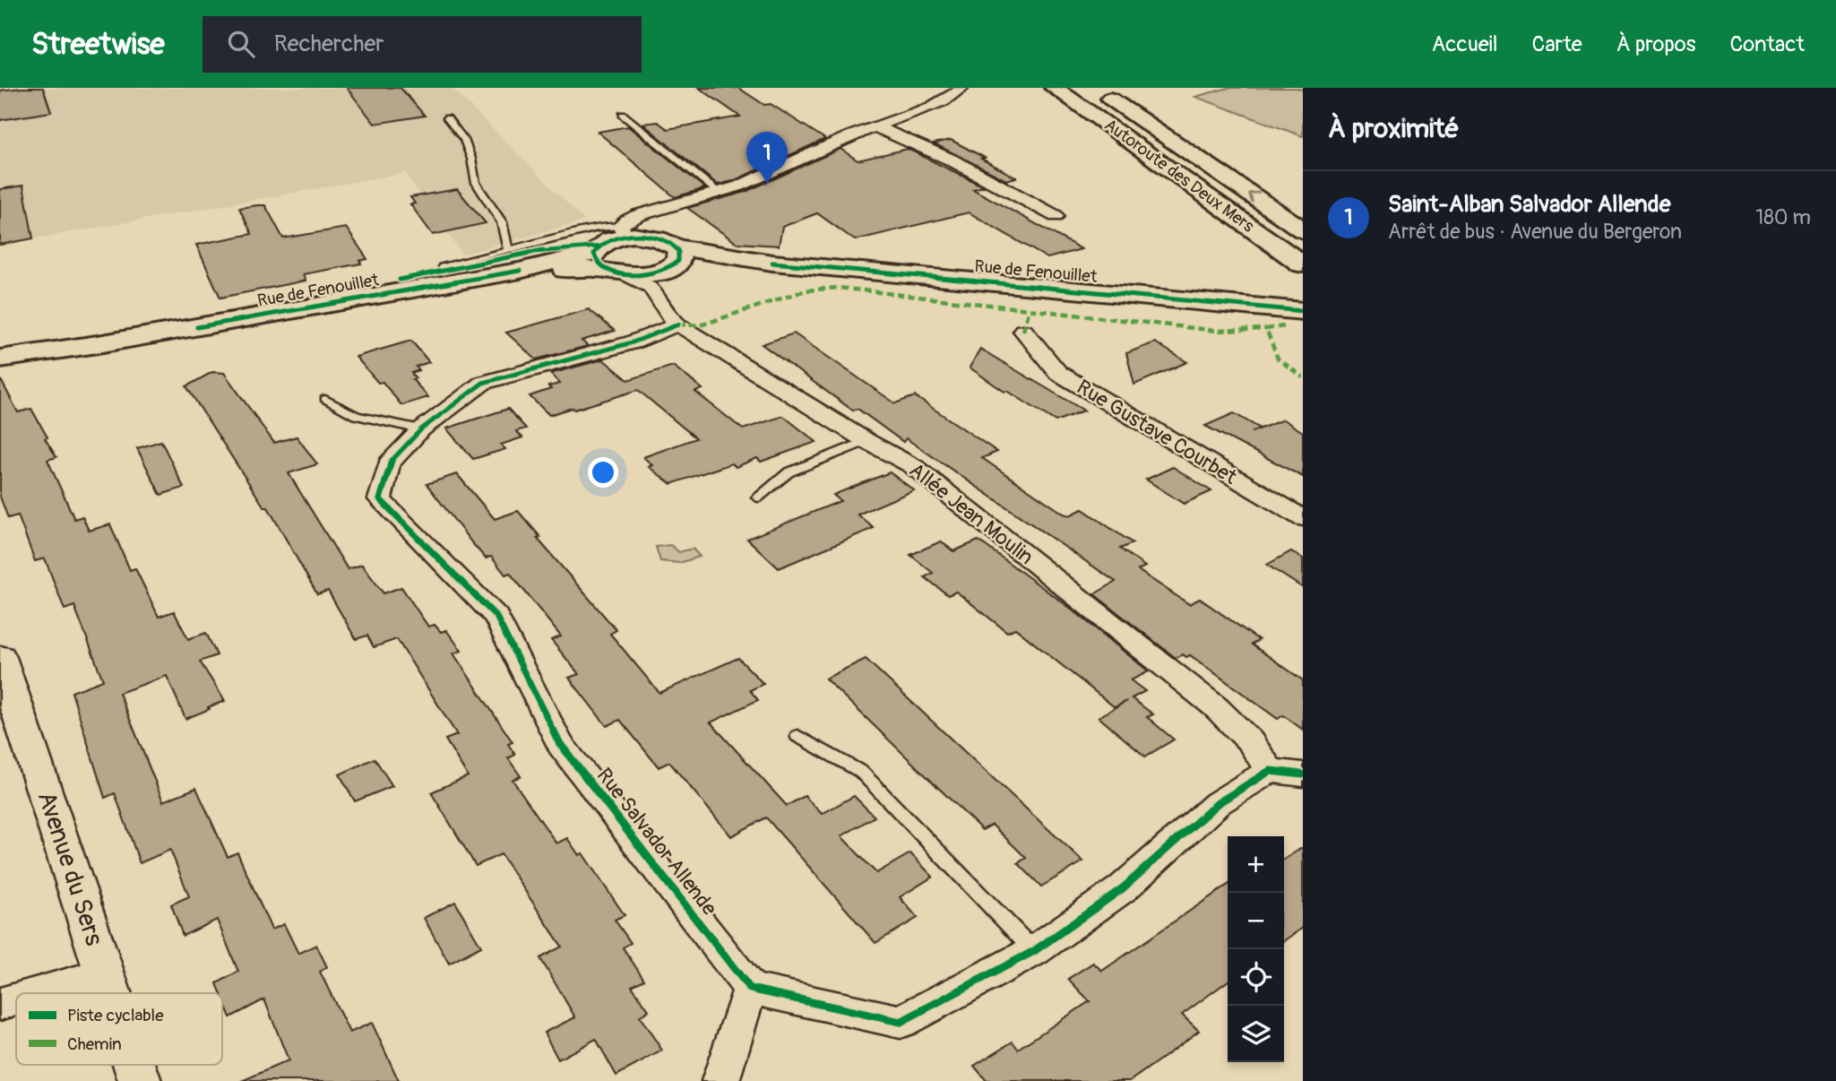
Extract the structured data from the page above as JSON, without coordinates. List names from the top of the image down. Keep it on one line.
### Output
{"streets":{"main road":["Autoroute des Deux Mers","Rue de Fenouillet"],"street":["Rue Gustave Courbet","Allée Jean Moulin","Rue Salvador Allende","Avenue du Sers"]},"crossings":[["Rue de Fenouillet","Allée Jean Moulin"],["Allée Jean Moulin","Rue Salvador Allende"]],"legend":["Piste cyclable","Chemin"],"page":{"header":"Streetwise","search":"Rechercher","nav":["Accueil","Carte","À propos","Contact"],"heading":"À proximité","pins":"1","list":[{"mark":"1","name":"Saint-Alban Salvador Allende","note":"Arrêt de bus · Avenue du Bergeron","value":"180 m"}],"map_buttons":["+","−"]}}
